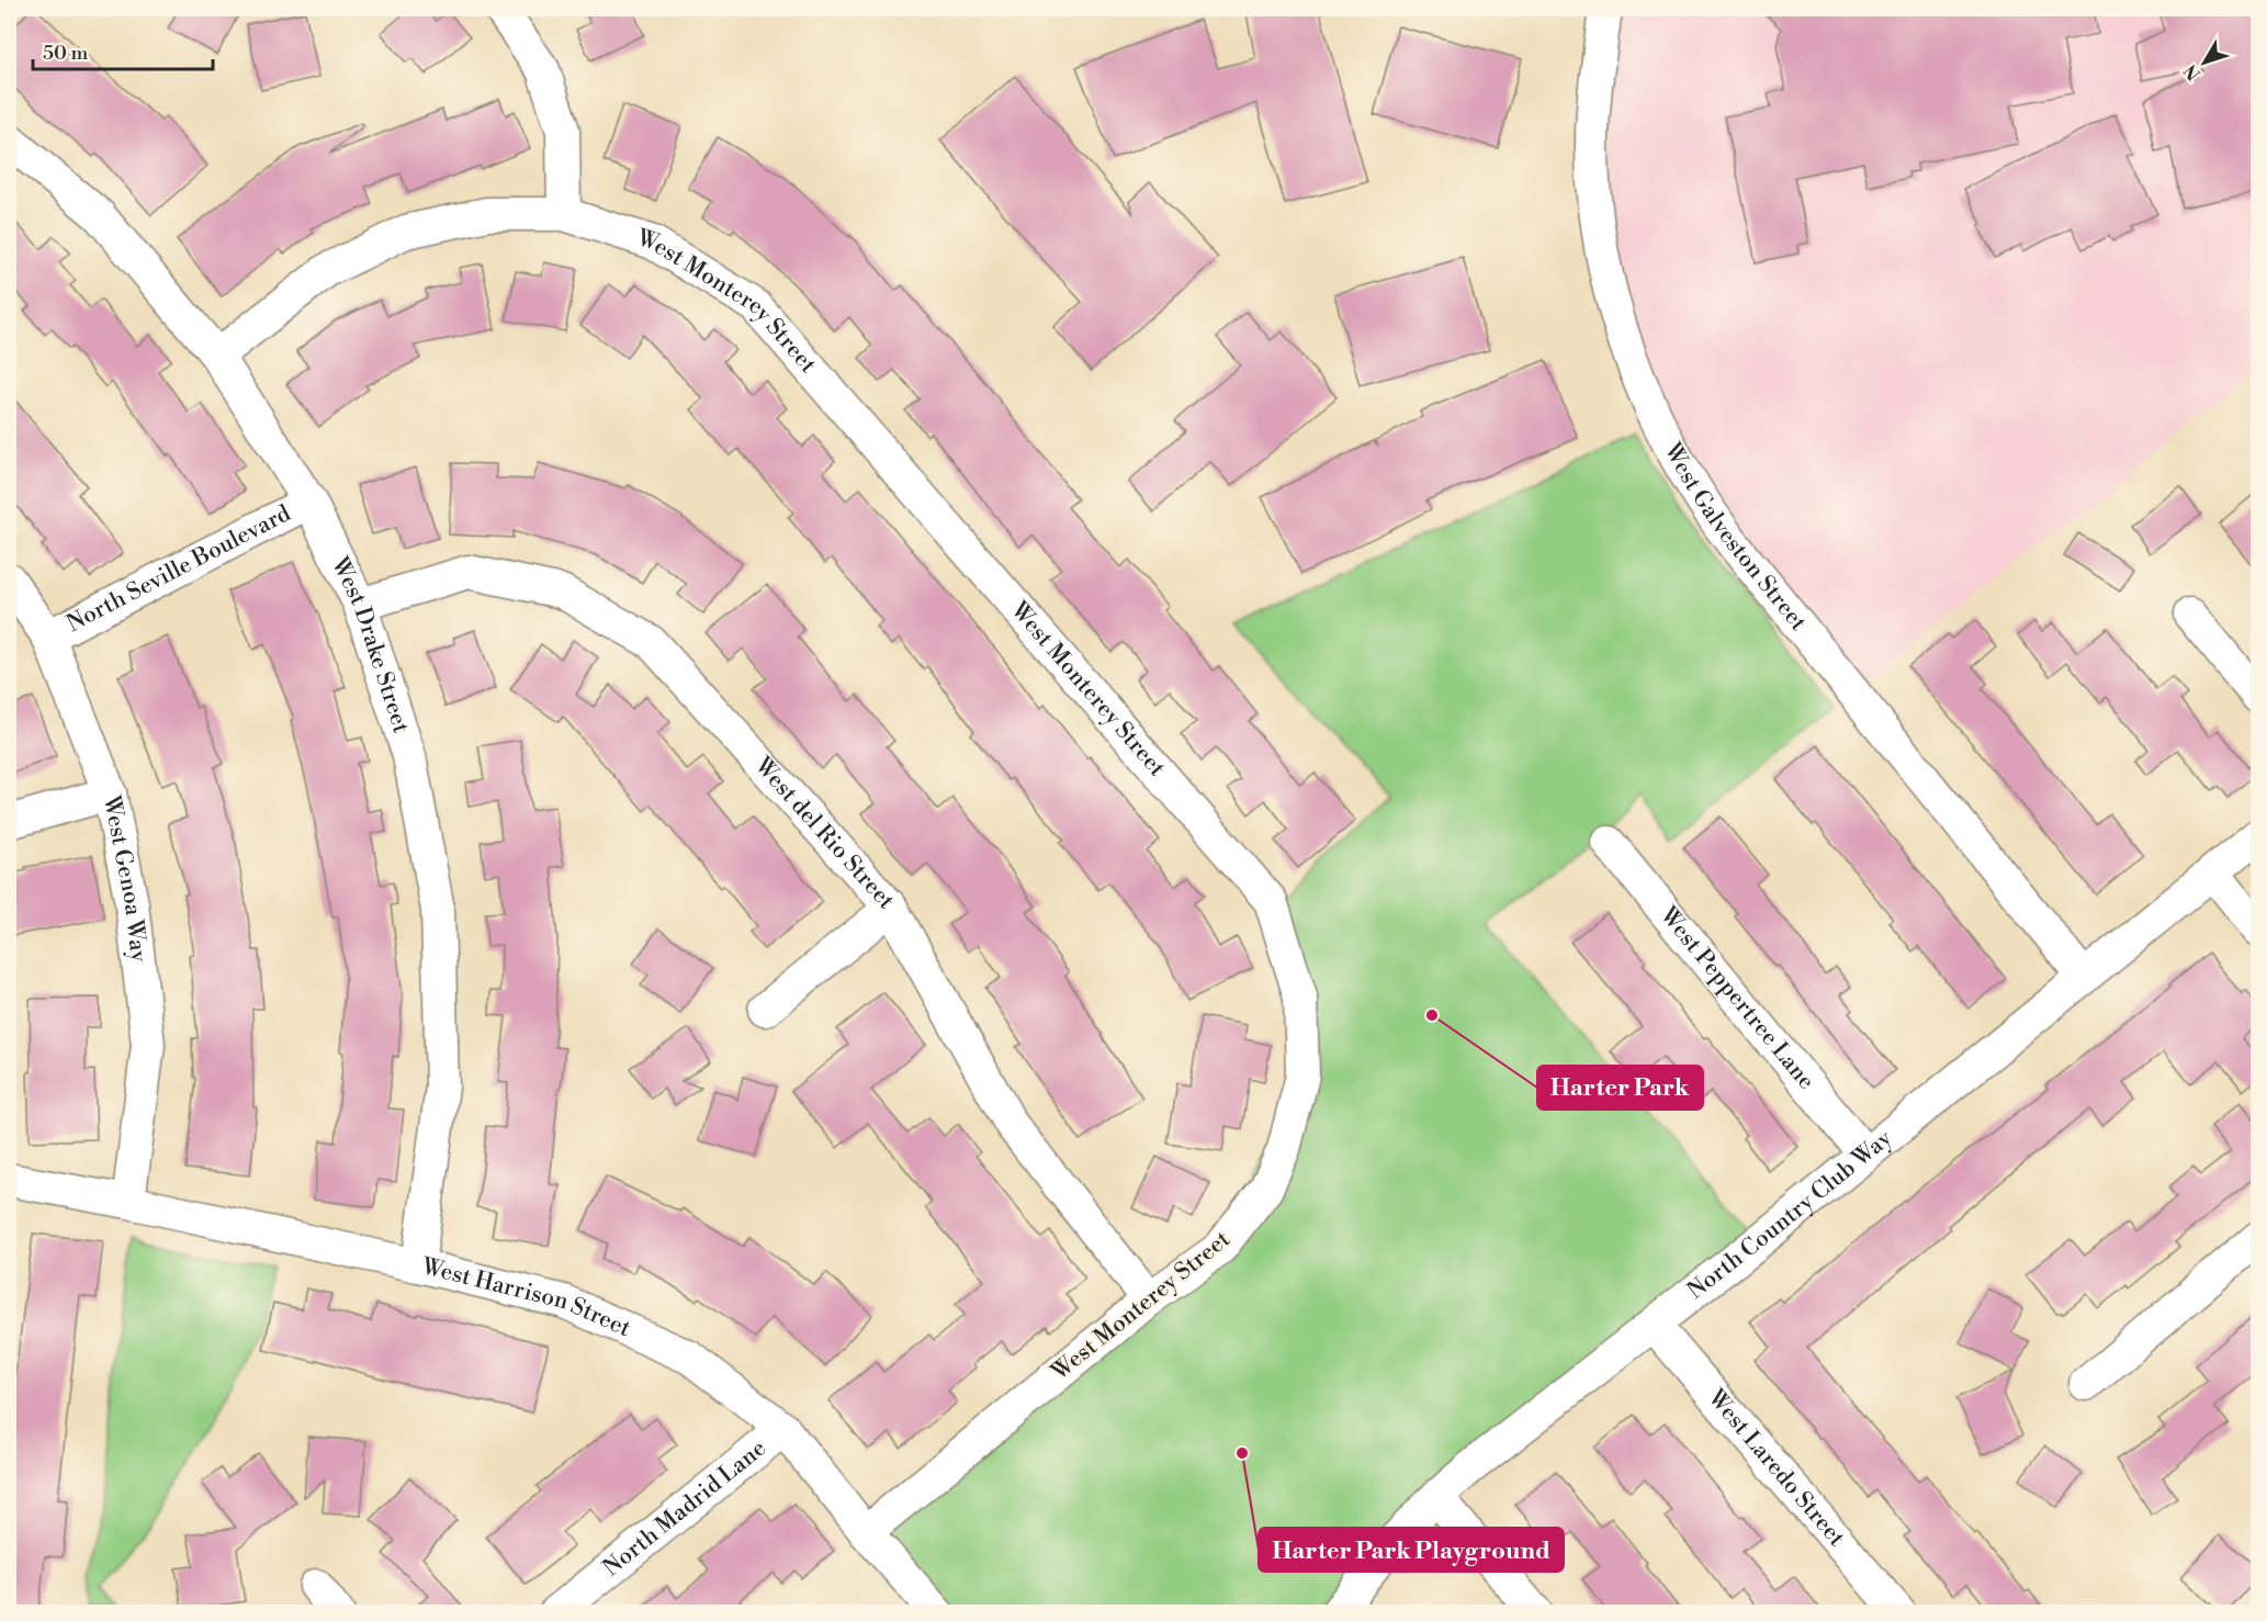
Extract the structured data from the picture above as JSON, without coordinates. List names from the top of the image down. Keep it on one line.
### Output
{"streets":{"street":["West Monterey Street","West Galveston Street","North Seville Boulevard","West Drake Street","West del Rio Street","West Genoa Way","West Peppertree Lane","North Country Club Way","West Harrison Street","West Laredo Street","North Madrid Lane"]},"crossings":[["West Monterey Street","West Drake Street"],["West Monterey Street","West del Rio Street"],["West Monterey Street","West Harrison Street"],["West Galveston Street","North Country Club Way"],["North Seville Boulevard","West Drake Street"],["North Seville Boulevard","West Genoa Way"],["West Drake Street","West del Rio Street"],["West Drake Street","West Harrison Street"],["West Genoa Way","West Harrison Street"],["West Peppertree Lane","North Country Club Way"],["North Country Club Way","West Laredo Street"],["West Harrison Street","North Madrid Lane"]],"places":["Harter Park","Harter Park Playground"],"scale_bar":"50 m","north":"bottom left"}
